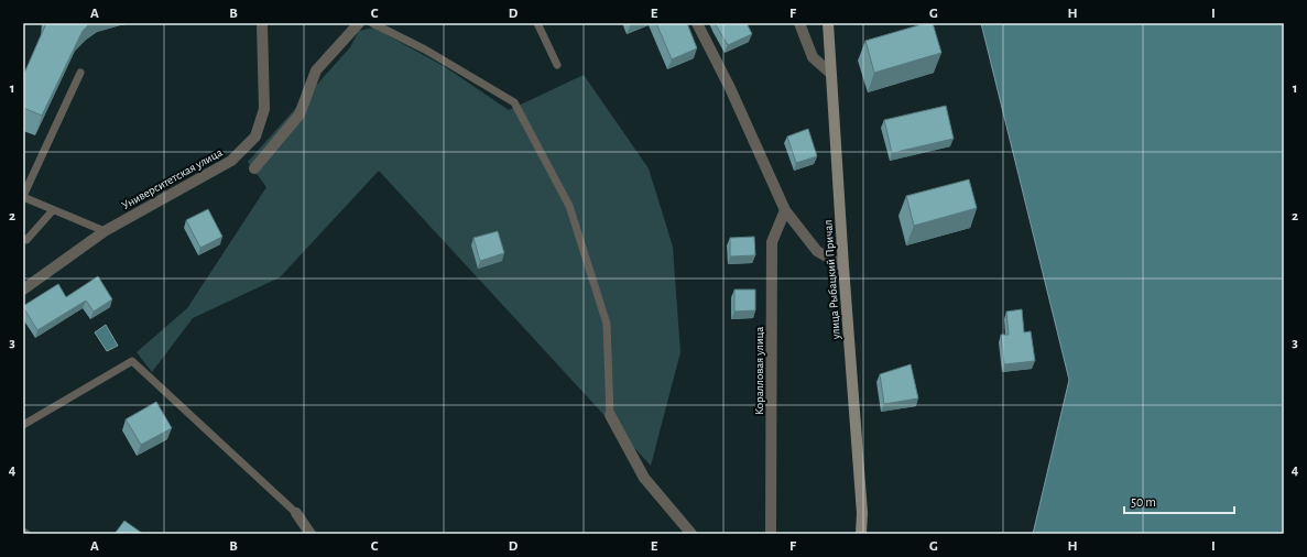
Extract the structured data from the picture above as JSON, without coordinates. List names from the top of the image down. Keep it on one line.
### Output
{"streets":{"main road":["улица Рыбацкий Причал"],"street":["Университетская улица","Коралловая улица"]},"scale_bar":"50 m","grid":{"columns":["A","B","C","D","E","F","G","H","I"],"rows":["1","2","3","4"]}}
